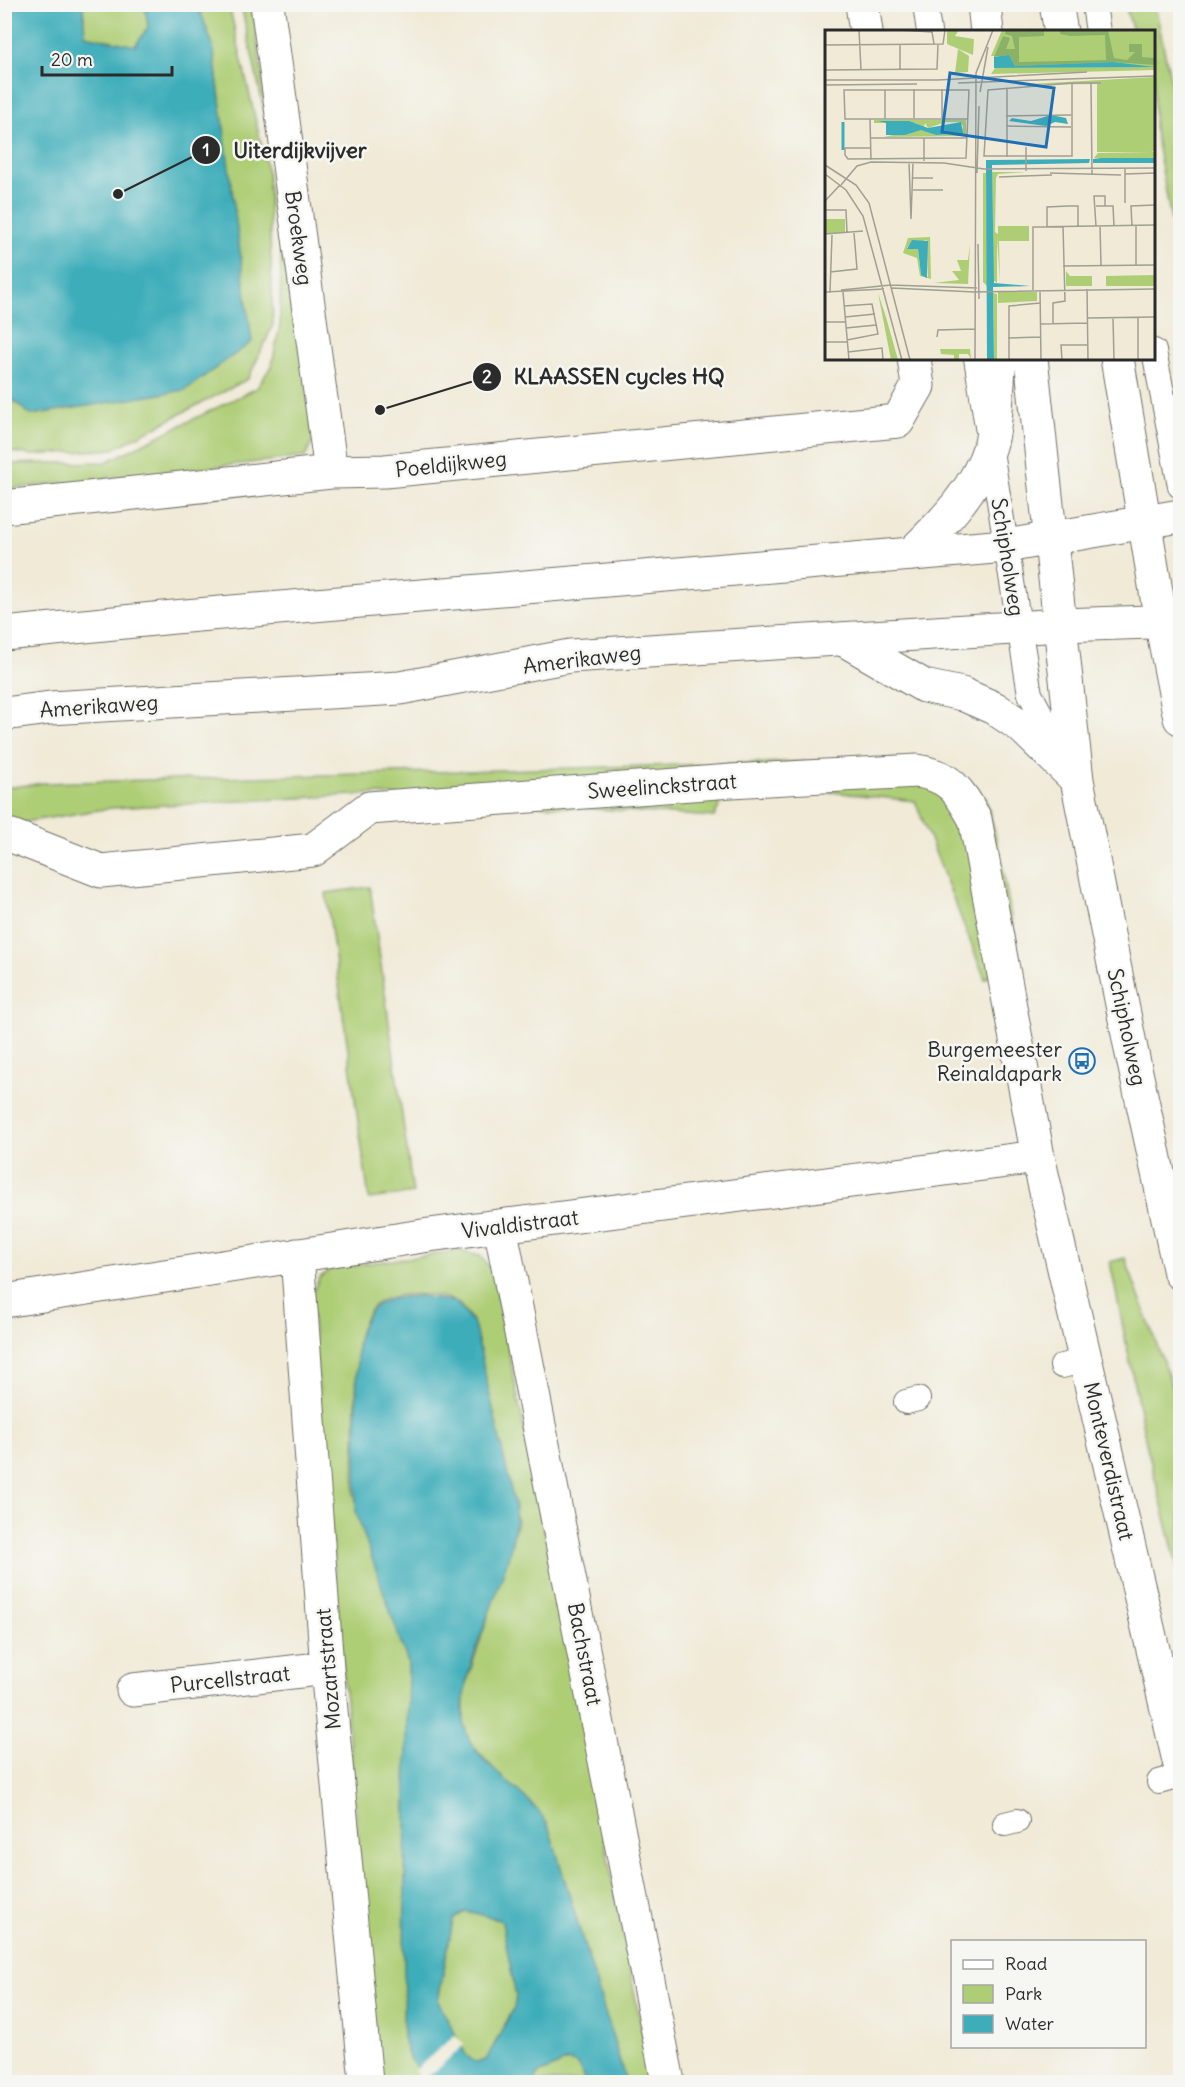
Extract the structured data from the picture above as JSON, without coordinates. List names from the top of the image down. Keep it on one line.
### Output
{"streets":{"street":["Broekweg","Poeldijkweg","Schipholweg","Amerikaweg","Sweelinckstraat","Vivaldistraat","Monteverdistraat","Bachstraat","Mozartstraat","Purcellstraat"]},"crossings":[["Broekweg","Poeldijkweg"],["Schipholweg","Amerikaweg"],["Sweelinckstraat","Vivaldistraat"],["Sweelinckstraat","Monteverdistraat"],["Vivaldistraat","Monteverdistraat"],["Vivaldistraat","Bachstraat"],["Vivaldistraat","Mozartstraat"],["Mozartstraat","Purcellstraat"]],"places":{"other":["Uiterdijkvijver","KLAASSEN cycles HQ"],"bus stop":["Burgemeester Reinaldapark"]},"legend":["Road","Park","Water"],"scale_bar":"20 m"}
